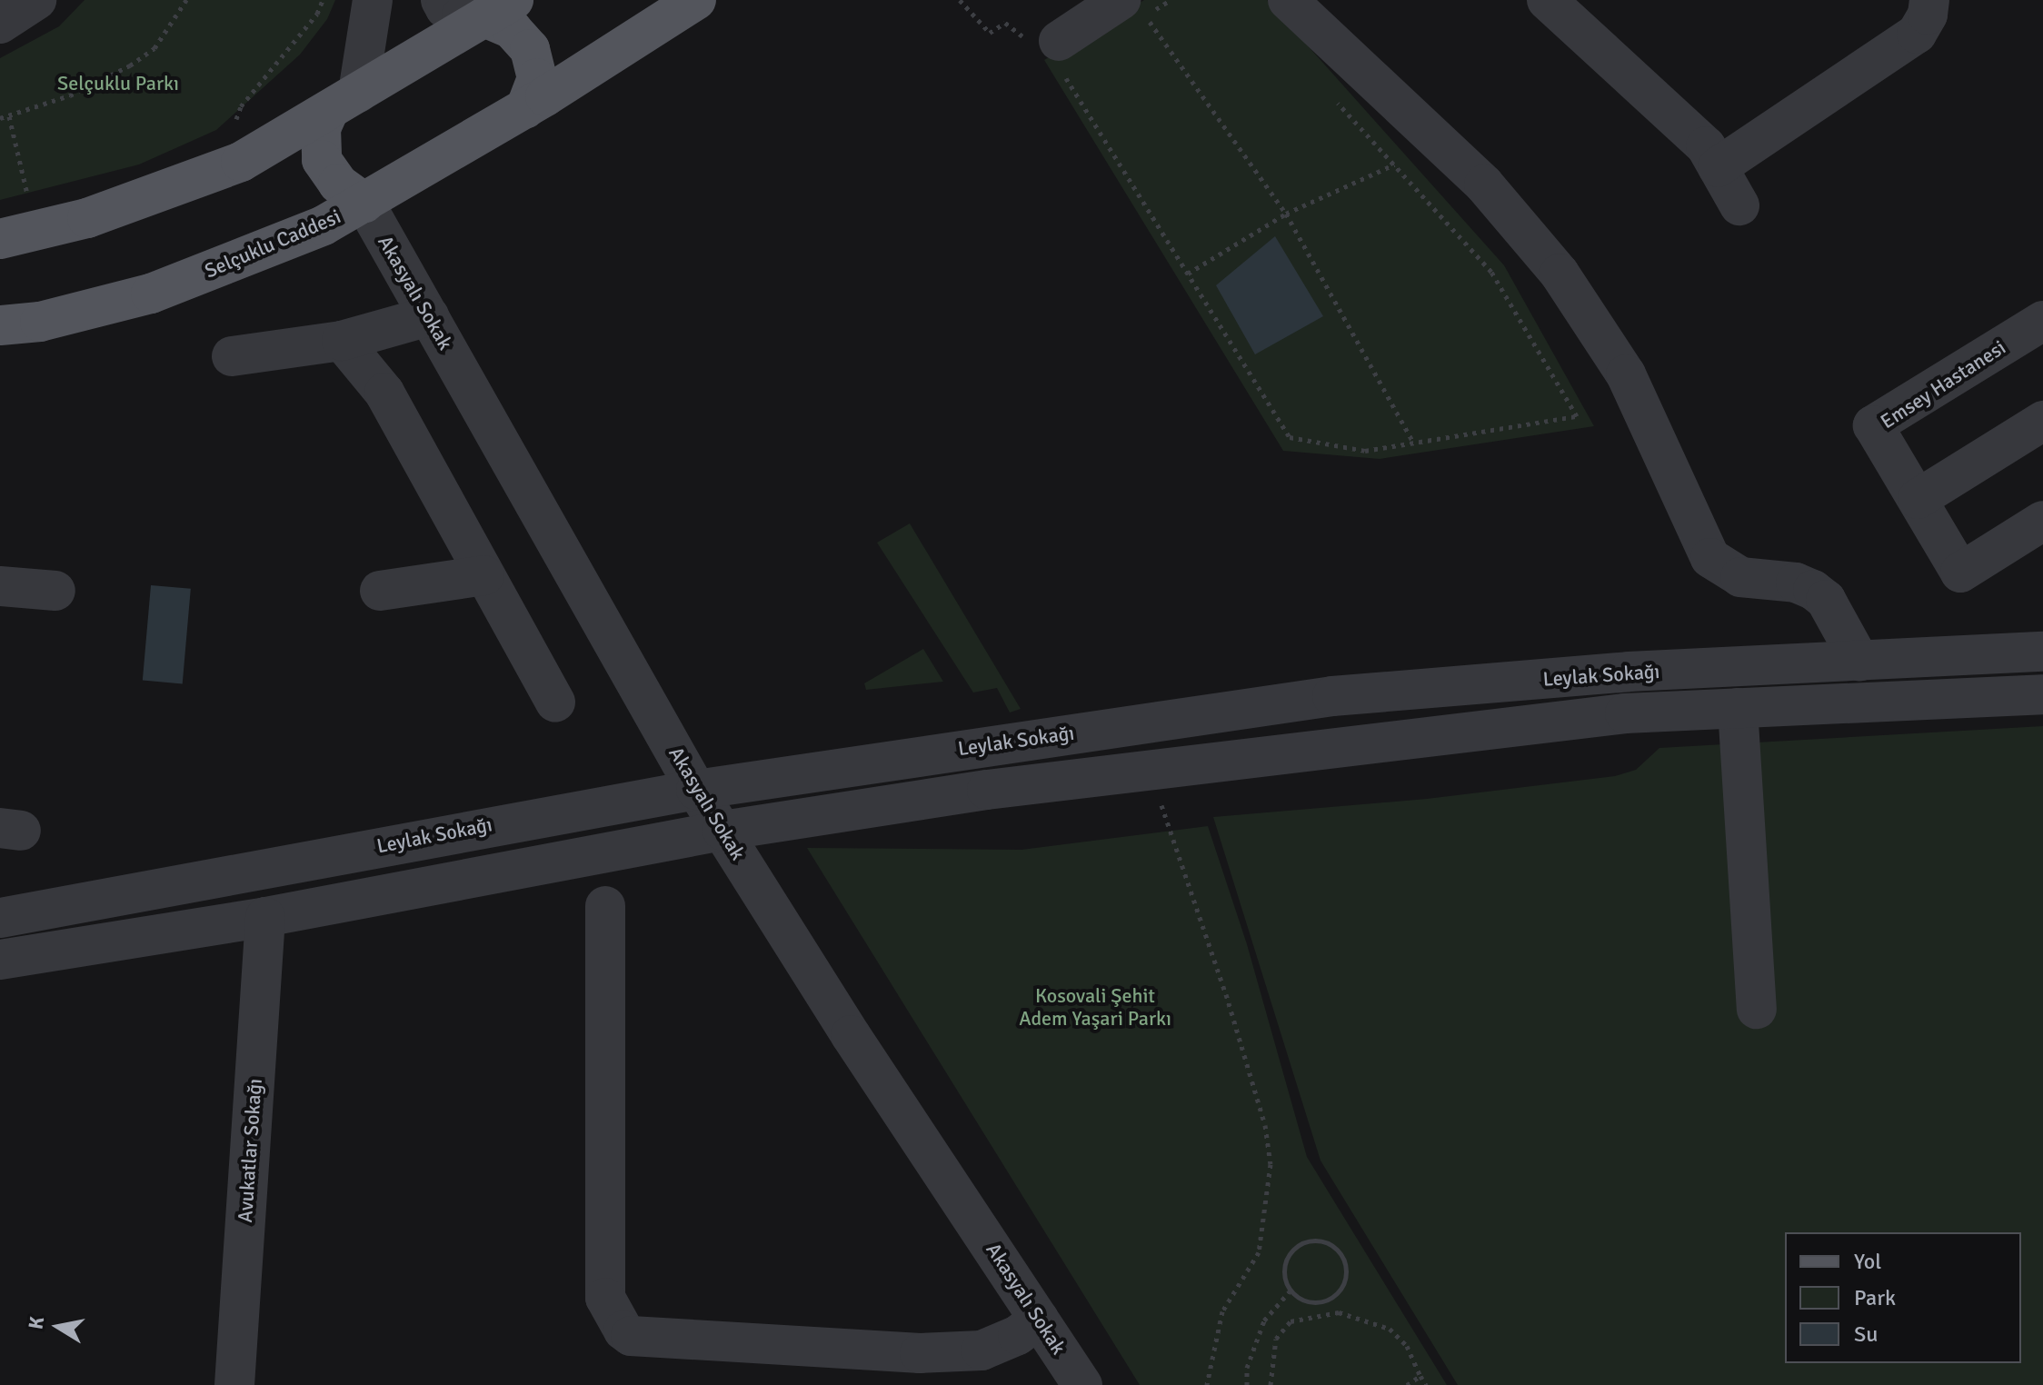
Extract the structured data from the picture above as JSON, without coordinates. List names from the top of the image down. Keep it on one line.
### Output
{"streets":{"main road":["Selçuklu Caddesi"],"street":["Akasyalı Sokak","Emsey Hastanesi","Leylak Sokağı","Avukatlar Sokağı"]},"crossings":[["Selçuklu Caddesi","Akasyalı Sokak"],["Akasyalı Sokak","Leylak Sokağı"],["Leylak Sokağı","Avukatlar Sokağı"]],"parks":["Selçuklu Parkı","Kosovali Şehit Adem Yaşari Parkı"],"legend":["Yol","Park","Su"],"north":"left"}
